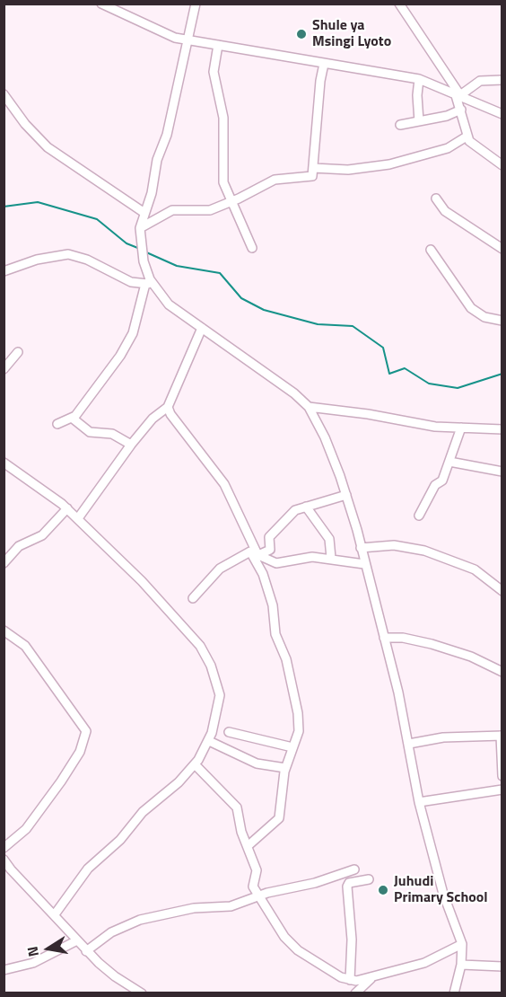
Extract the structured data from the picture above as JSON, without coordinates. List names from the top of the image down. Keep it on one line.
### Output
{"places":["Shule ya Msingi Lyoto","Juhudi Primary School"],"north":"left"}
